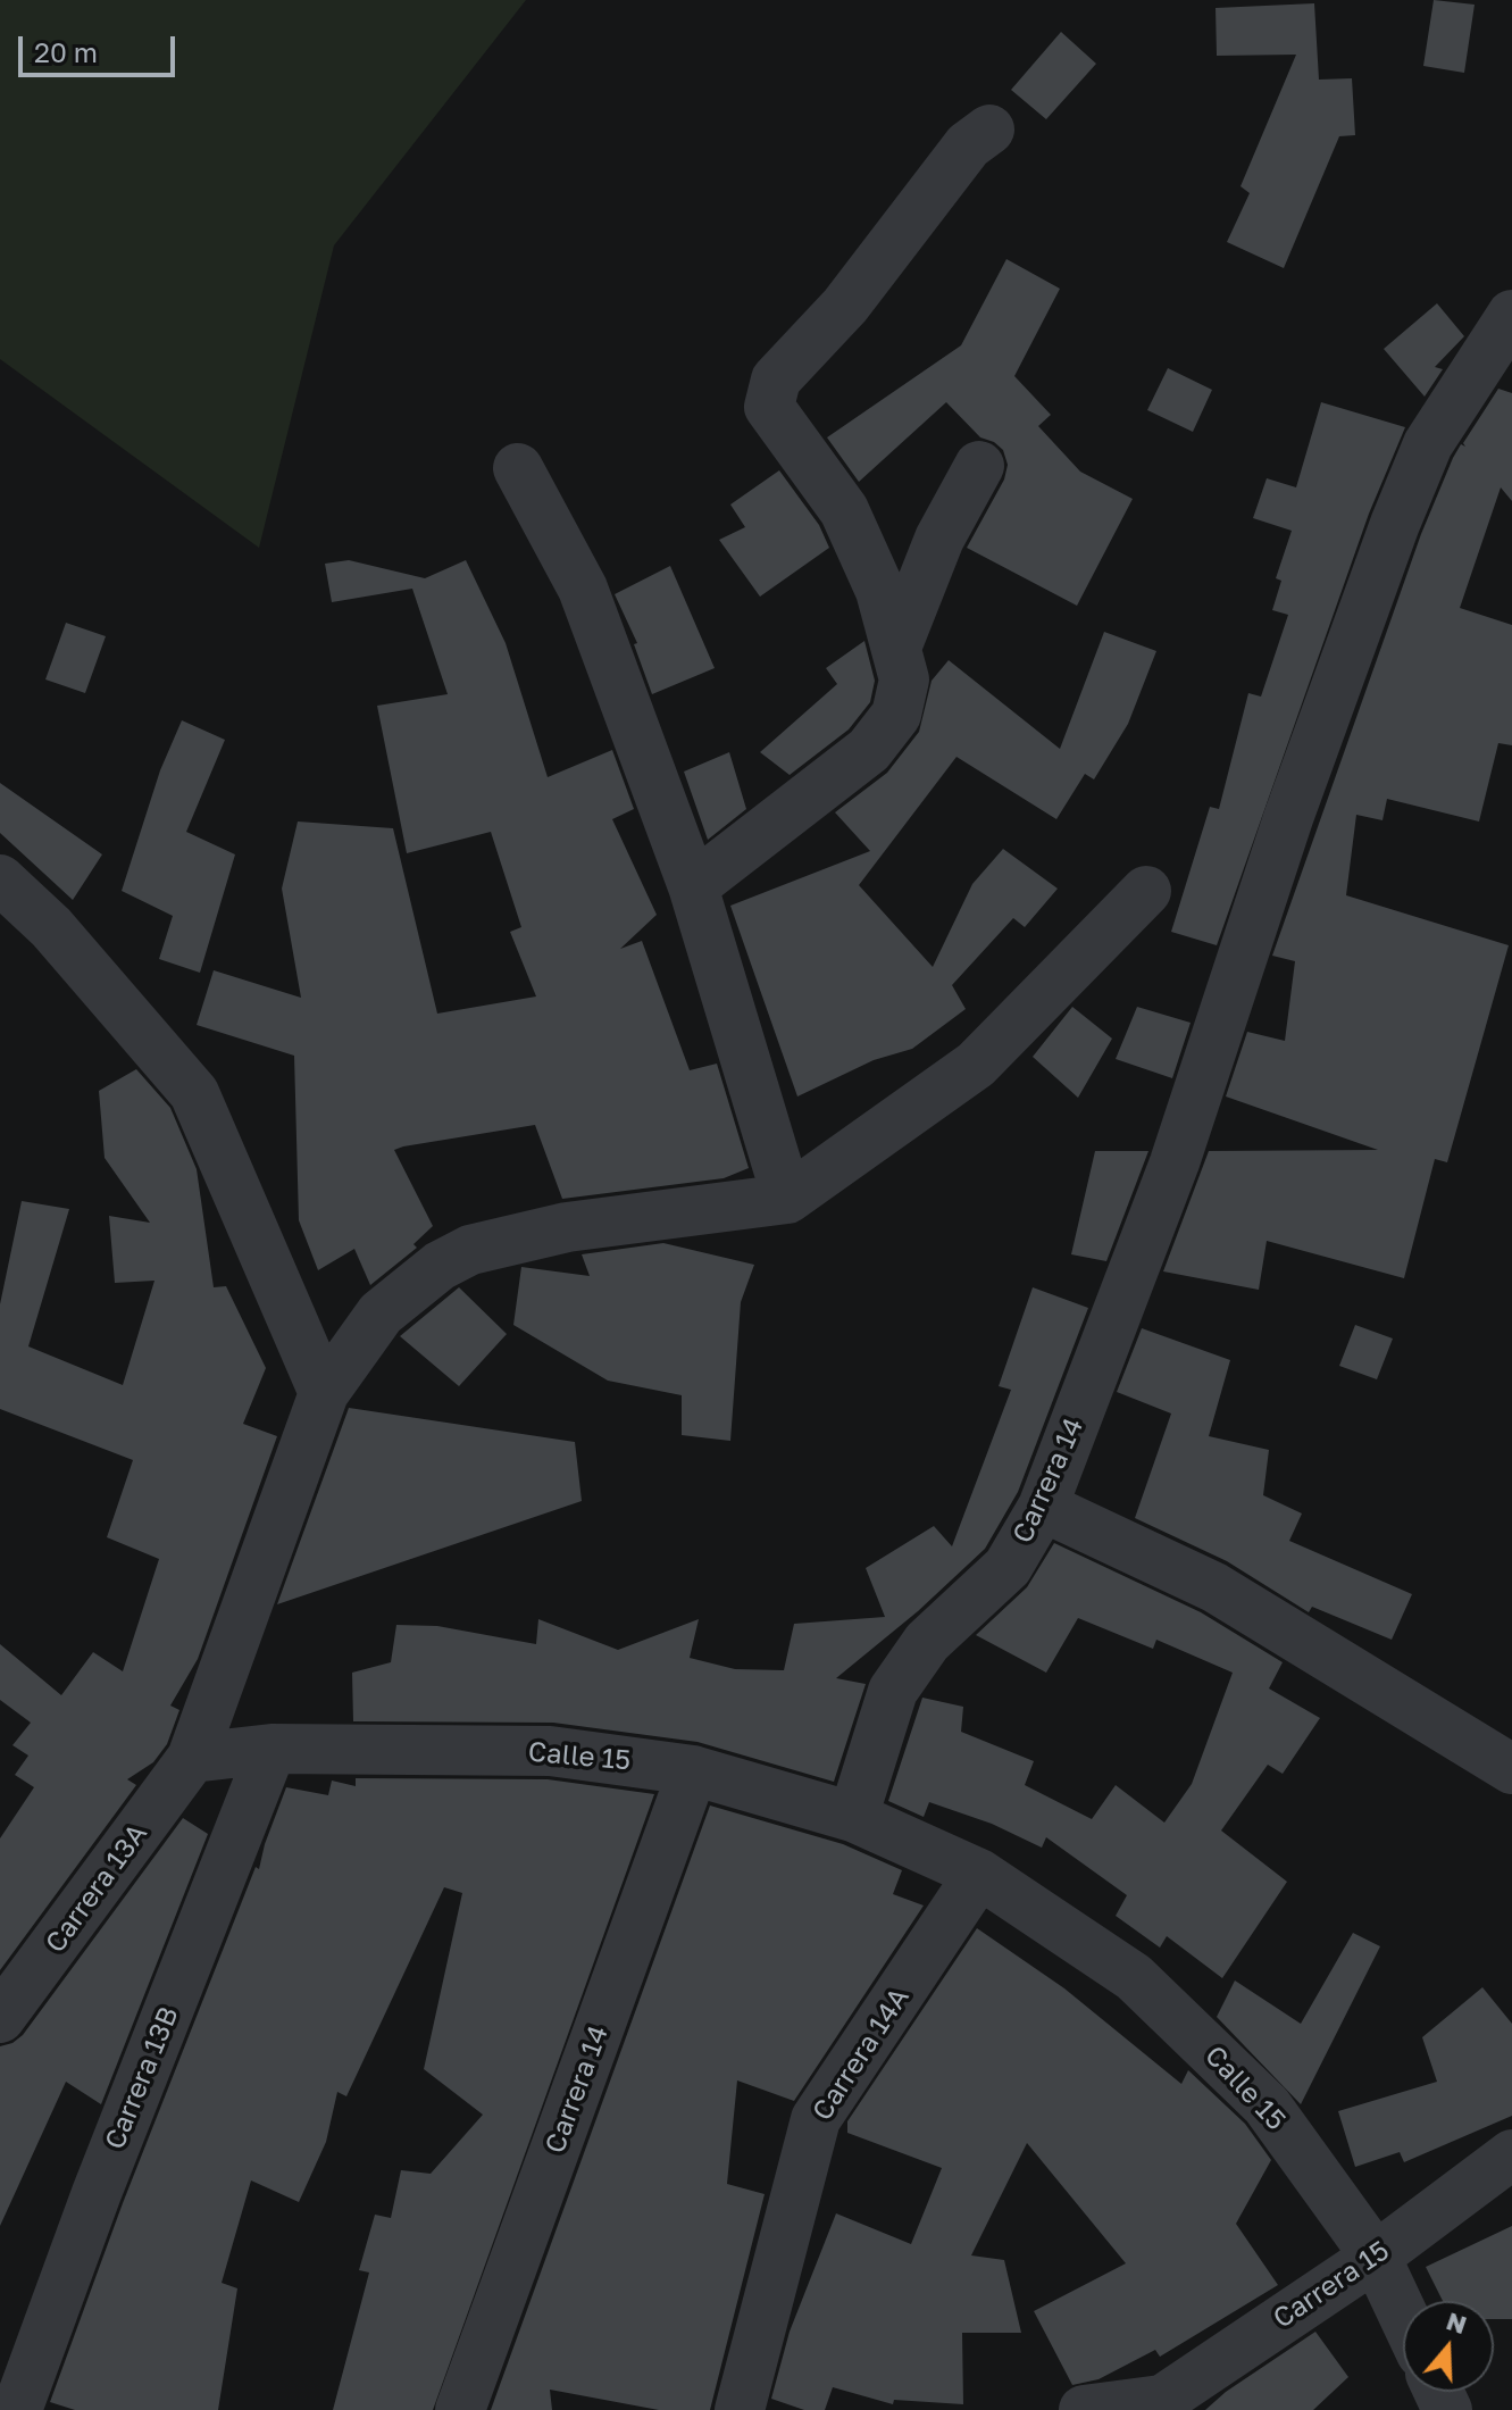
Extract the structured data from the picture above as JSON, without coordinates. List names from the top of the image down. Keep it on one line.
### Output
{"streets":{"street":["Carrera 14","Calle 15","Carrera 13A","Carrera 14A","Carrera 13B","Carrera 15"]},"crossings":[["Carrera 14","Calle 15"],["Calle 15","Carrera 13A"],["Calle 15","Carrera 14A"],["Calle 15","Carrera 13B"],["Calle 15","Carrera 15"]],"scale_bar":"20 m","north":"top"}
